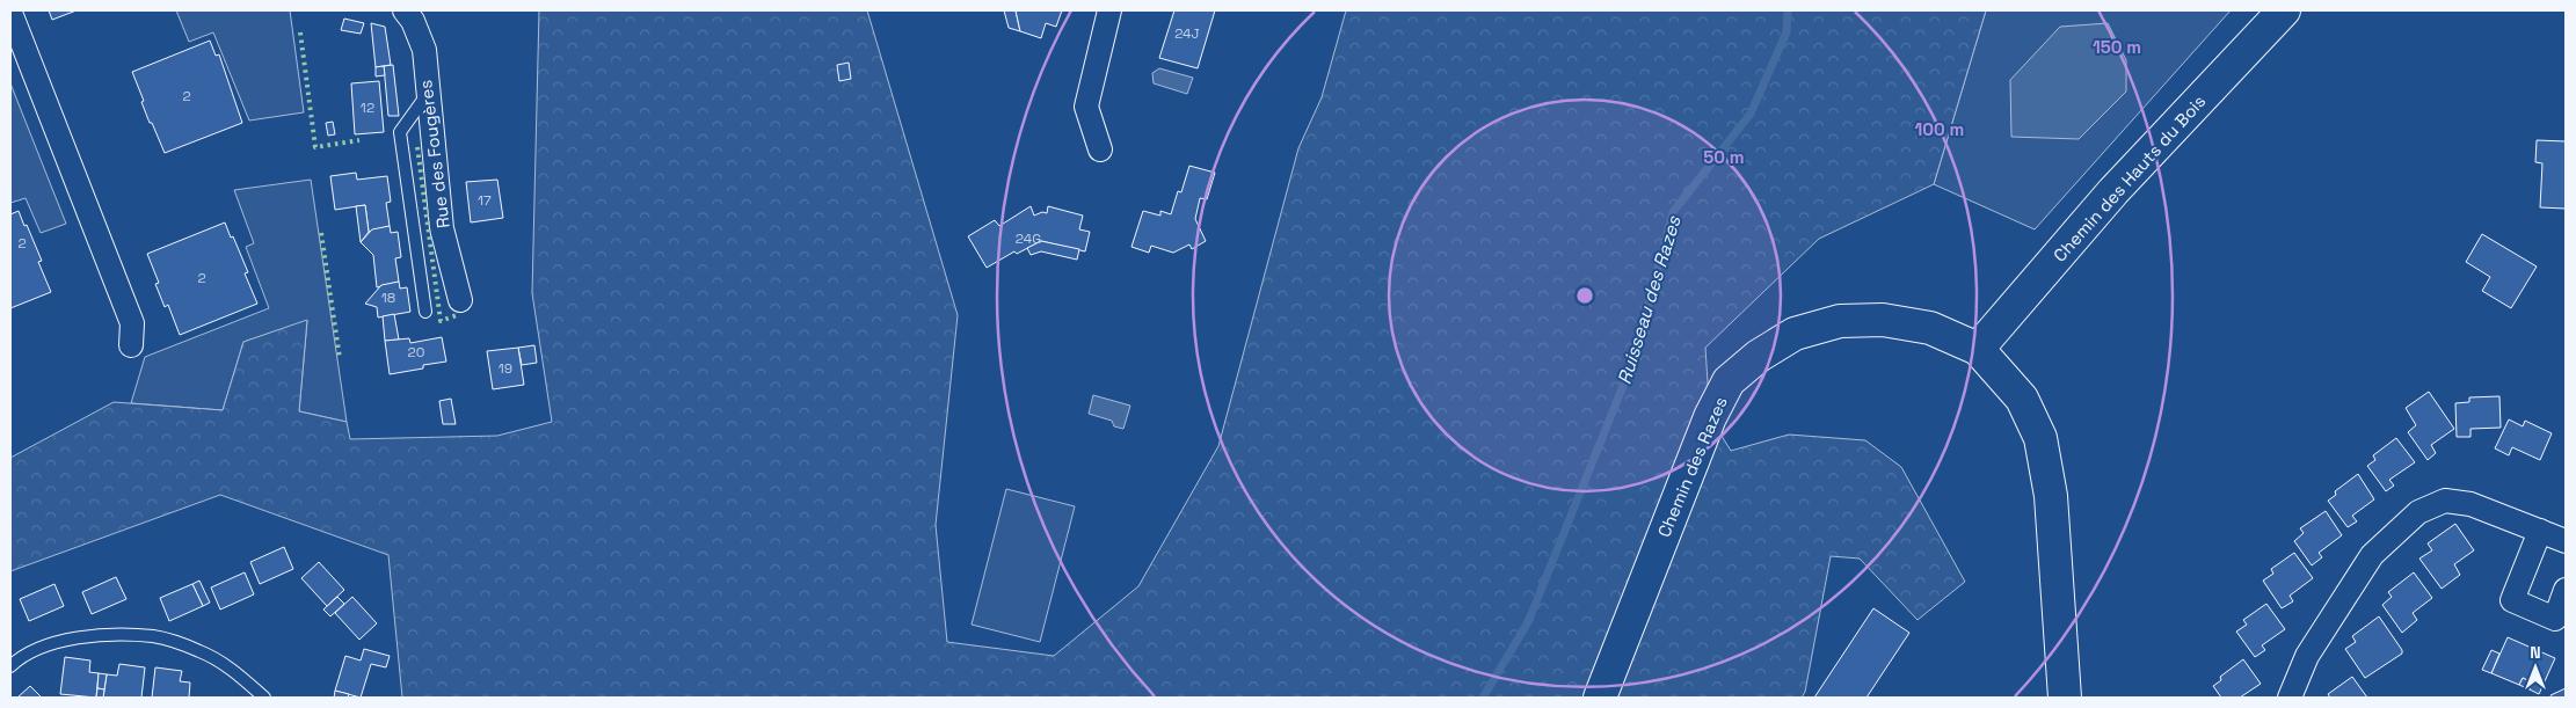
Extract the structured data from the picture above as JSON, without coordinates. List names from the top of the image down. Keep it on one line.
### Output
{"streets":{"street":["Rue des Fougères","Chemin des Hauts du Bois","Chemin des Razes"]},"crossings":[["Chemin des Hauts du Bois","Chemin des Razes"]],"water":["Ruisseau des Razes"],"house_numbers":["24J","2","12","17","24G","2","2","18","20","19"],"north":"top","rings":["150 m","100 m","50 m"]}
